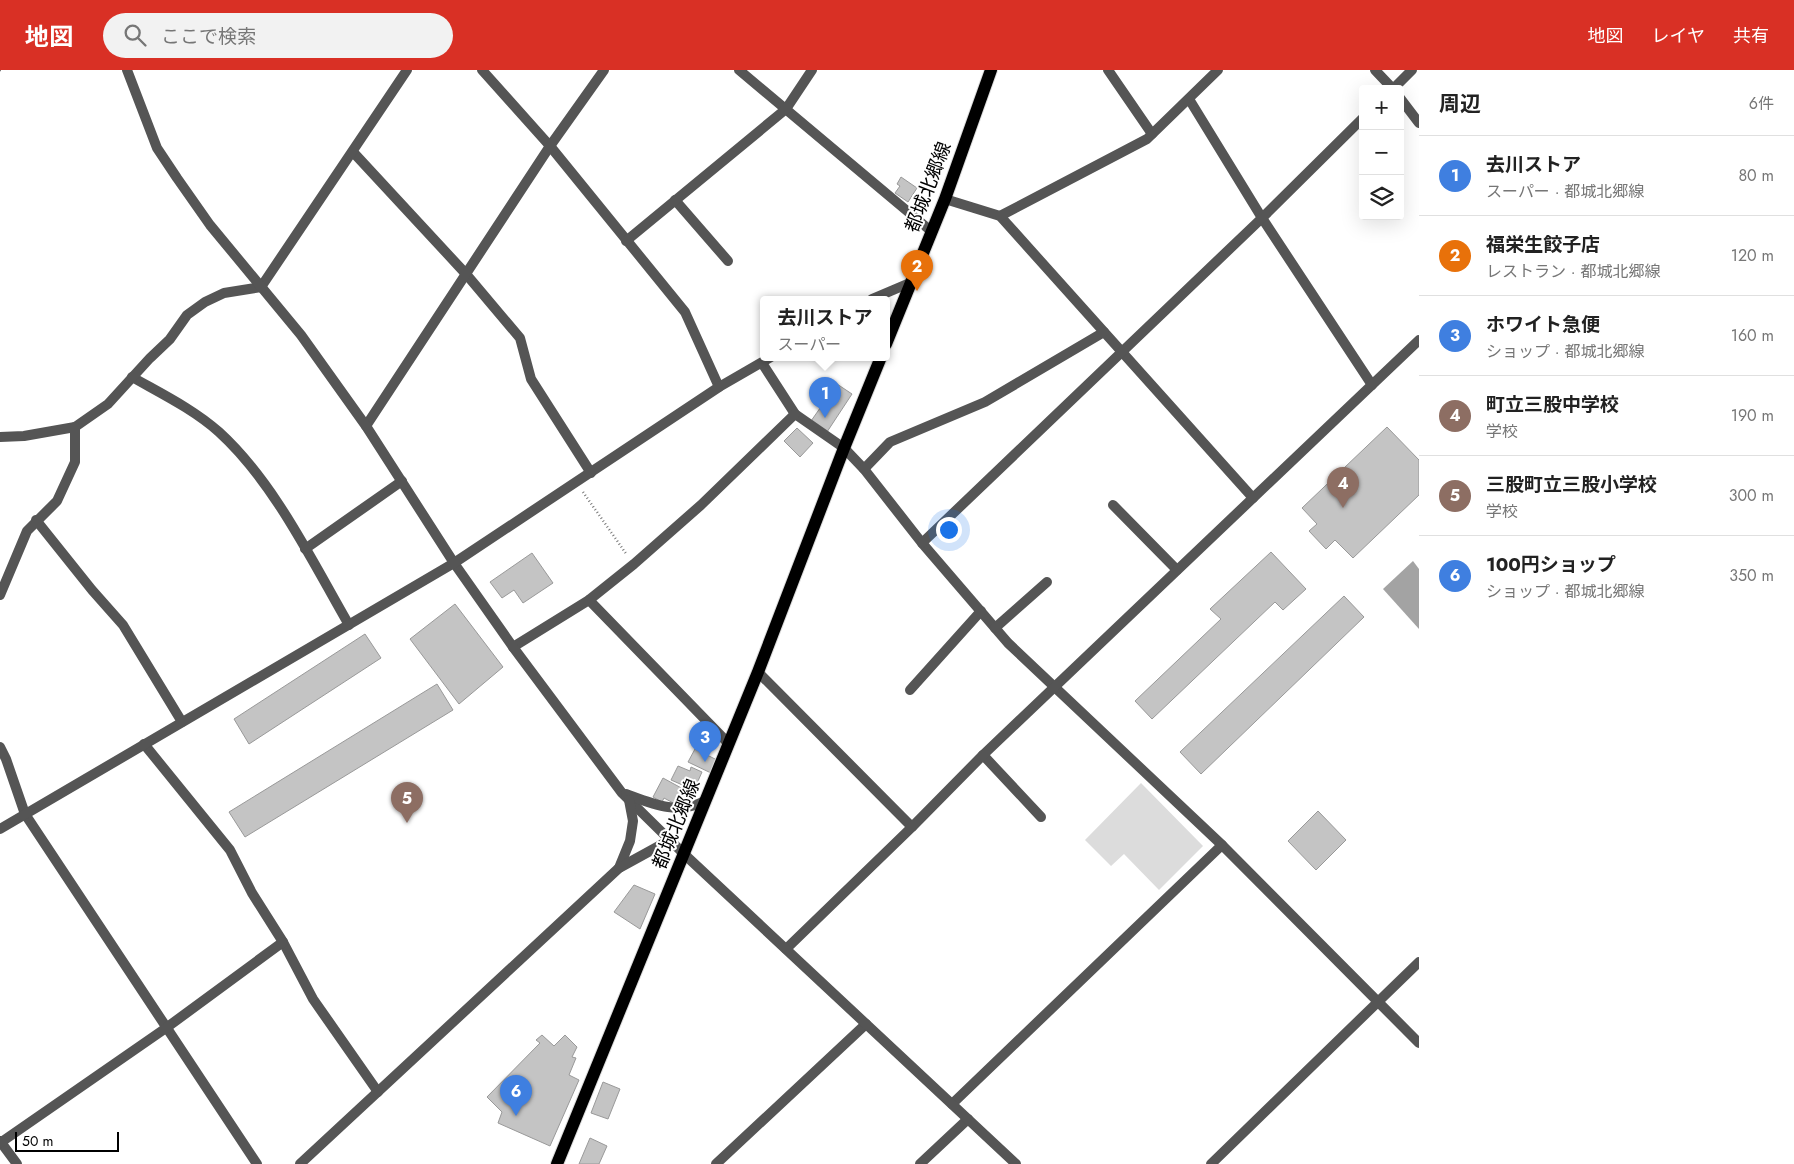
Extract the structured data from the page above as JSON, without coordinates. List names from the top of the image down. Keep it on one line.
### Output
{"streets":{"main road":["都城北郷線"]},"scale_bar":"50 m","page":{"header":"地図","search":"ここで検索","nav":["地図","レイヤ","共有"],"heading":["周辺","6件"],"map_buttons":["+","−"],"list":[{"mark":"1","name":"去川ストア","note":"スーパー · 都城北郷線","value":"80 m"},{"mark":"2","name":"福栄生餃子店","note":"レストラン · 都城北郷線","value":"120 m"},{"mark":"3","name":"ホワイト急便","note":"ショップ · 都城北郷線","value":"160 m"},{"mark":"4","name":"町立三股中学校","note":"学校","value":"190 m"},{"mark":"5","name":"三股町立三股小学校","note":"学校","value":"300 m"},{"mark":"6","name":"100円ショップ","note":"ショップ · 都城北郷線","value":"350 m"}],"pins":["2","1","4","3","5","6"],"popup":["去川ストア","スーパー"],"scale":"50 m"}}
